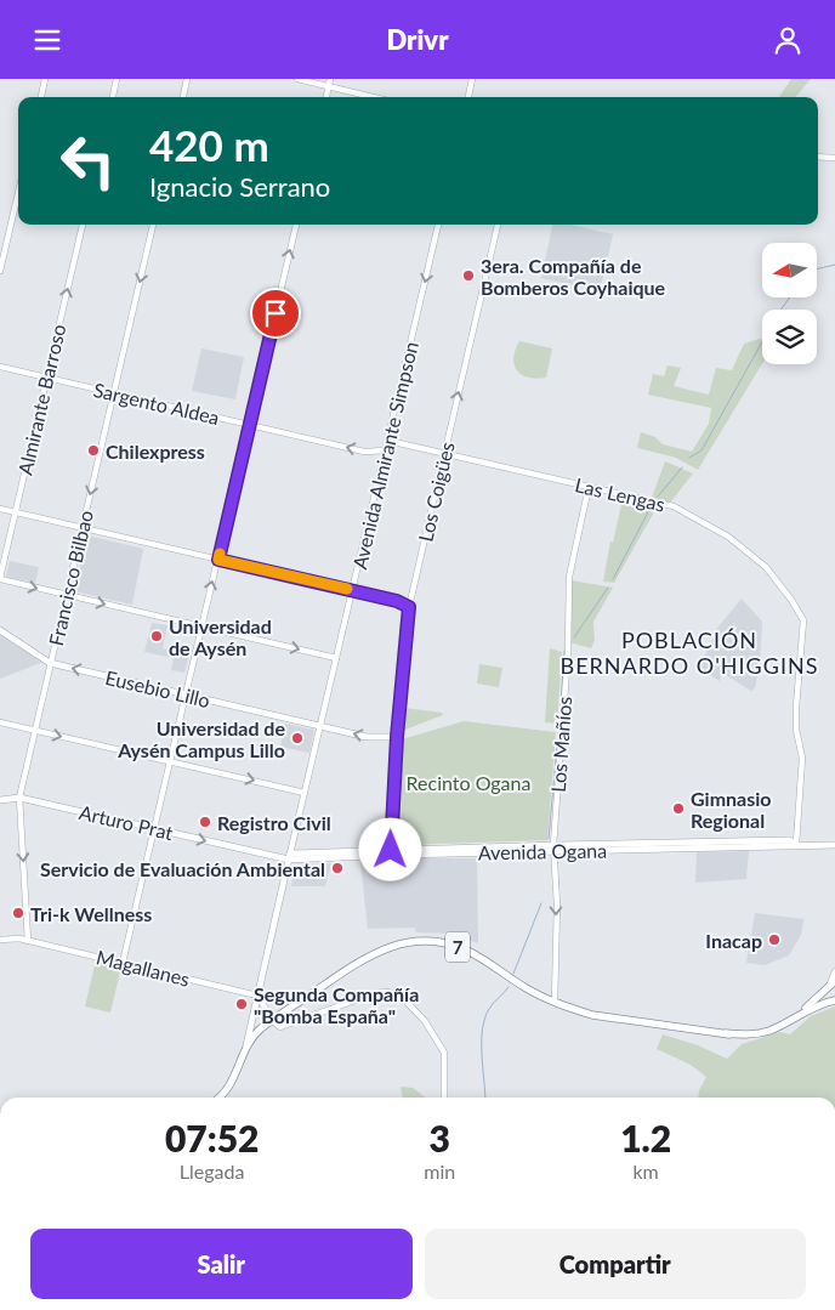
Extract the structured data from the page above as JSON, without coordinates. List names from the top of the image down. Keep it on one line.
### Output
{"streets":{"highway":["7"],"main road":["Avenida Almirante Simpson","Los Coigües","Eusebio Lillo","Arturo Prat","Avenida Ogana"],"street":["Almirante Barroso","Sargento Aldea","Las Lengas","Francisco Bilbao","Los Mañíos","Magallanes"]},"crossings":[["Almirante Barroso","Sargento Aldea"],["Sargento Aldea","Avenida Almirante Simpson"],["Sargento Aldea","Francisco Bilbao"],["Avenida Almirante Simpson","Las Lengas"],["Avenida Almirante Simpson","Eusebio Lillo"],["Avenida Almirante Simpson","Arturo Prat"],["Avenida Almirante Simpson","Avenida Ogana"],["Avenida Almirante Simpson","7"],["Avenida Almirante Simpson","Magallanes"],["Los Coigües","Las Lengas"],["Los Coigües","Eusebio Lillo"],["Los Coigües","Avenida Ogana"],["Las Lengas","Los Mañíos"],["Las Lengas","Avenida Ogana"],["Francisco Bilbao","Eusebio Lillo"],["Francisco Bilbao","Arturo Prat"],["Francisco Bilbao","Magallanes"],["Los Mañíos","Avenida Ogana"],["Los Mañíos","7"],["Arturo Prat","Avenida Ogana"]],"one_way":["Almirante Barroso","Sargento Aldea","Los Coigües","Francisco Bilbao","Eusebio Lillo","Arturo Prat"],"districts":["POBLACIÓN BERNARDO O'HIGGINS"],"parks":["Recinto Ogana"],"places":["3era. Compañía de Bomberos Coyhaique","Chilexpress","Universidad de Aysén","Universidad de Aysén Campus Lillo","Gimnasio Regional","Registro Civil","Servicio de Evaluación Ambiental","Tri-k Wellness","Inacap","Segunda Compañía \"Bomba España\""],"north":"left","page":{"header":"Drivr","turn":["420 m","Ignacio Serrano"],"eta":["07:52","Llegada","3","min","1.2","km"],"buttons":["Salir","Compartir"]}}
